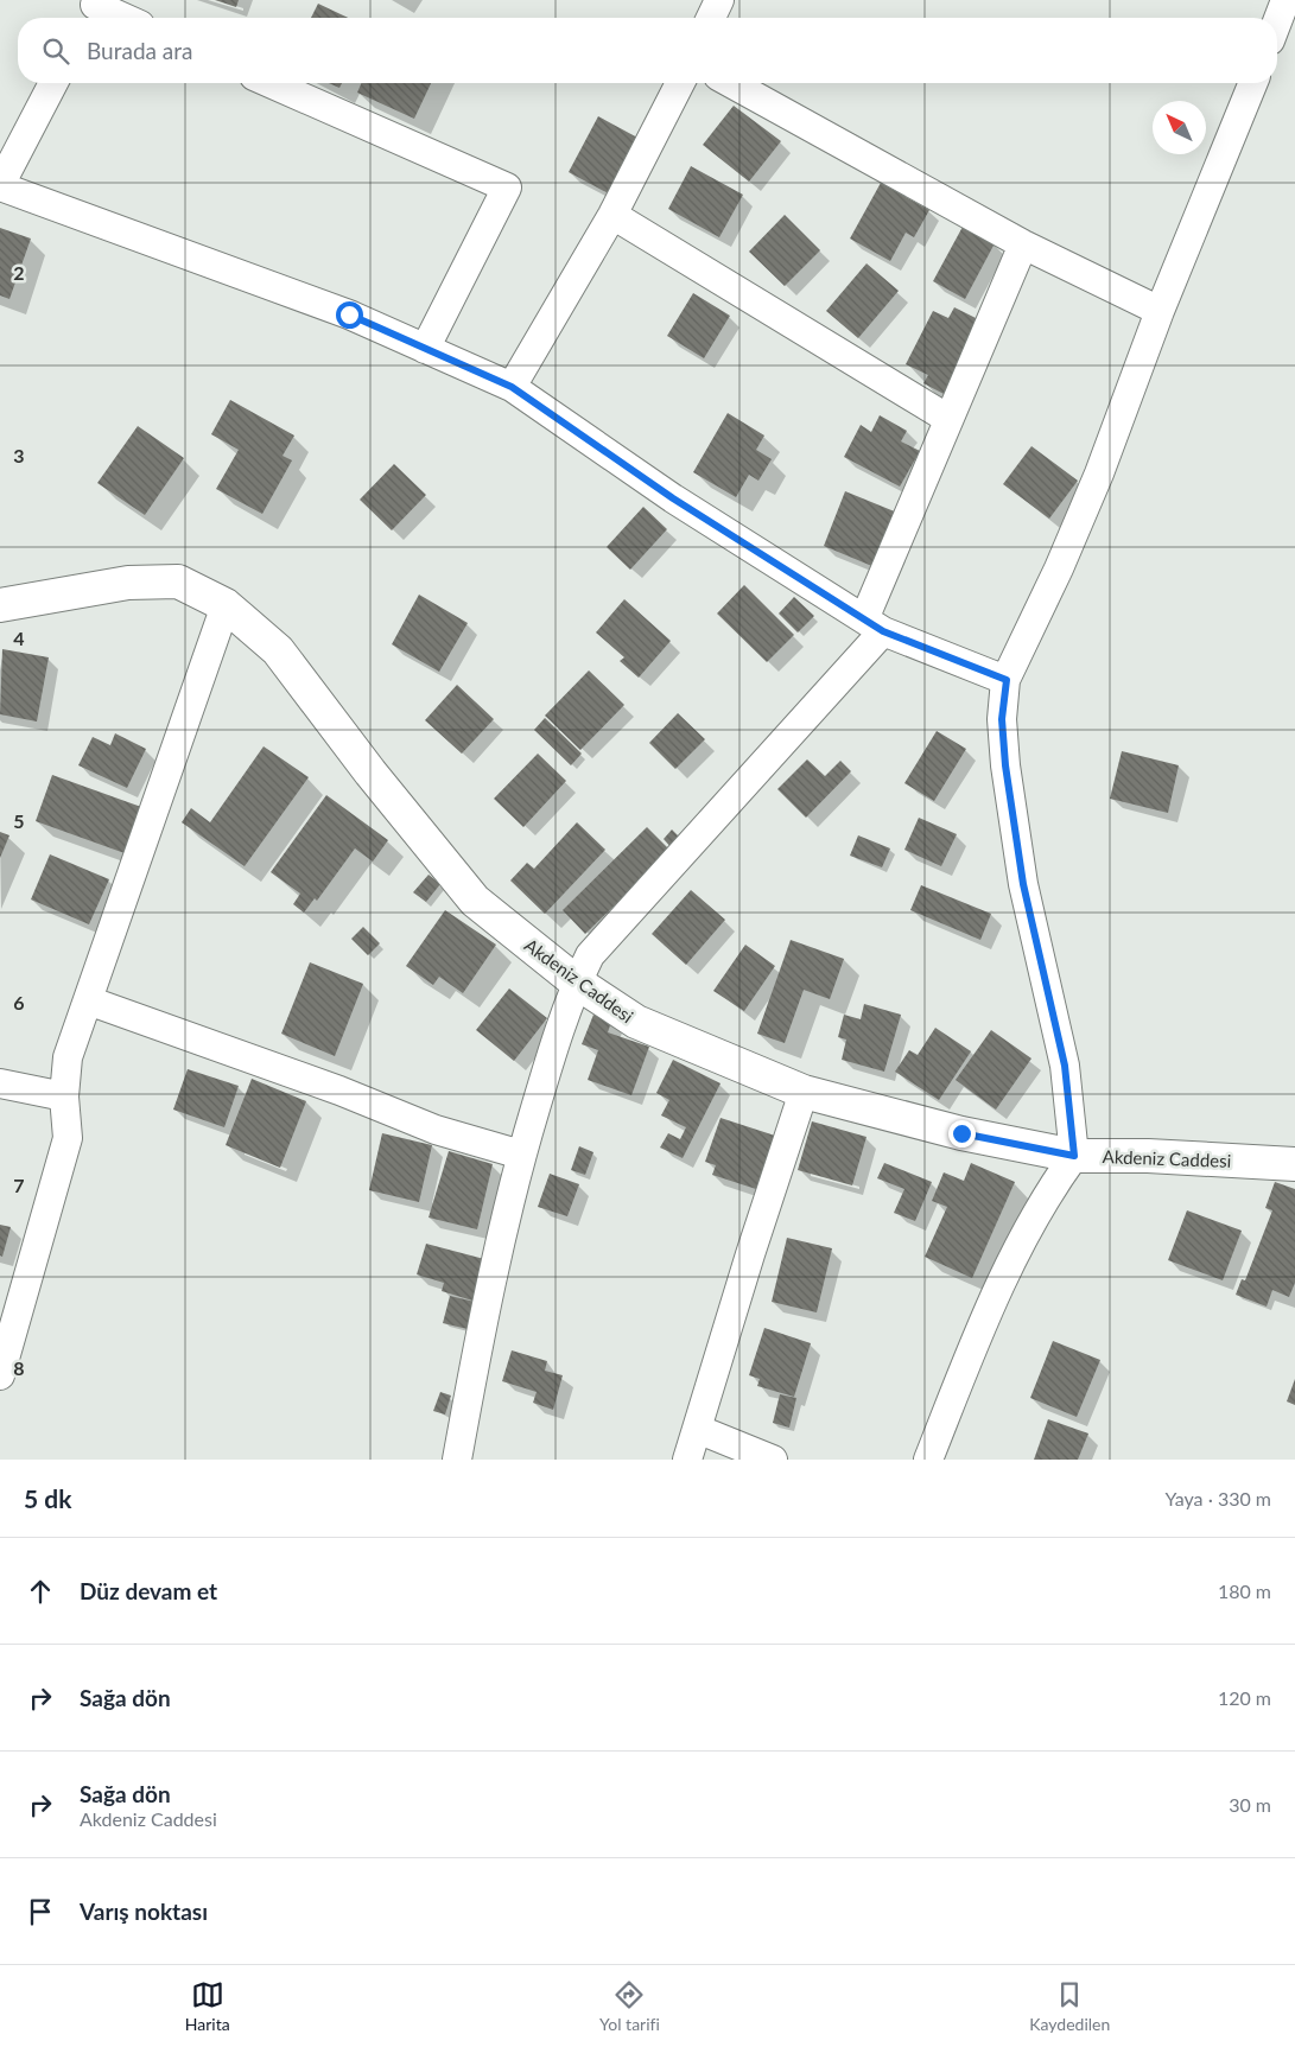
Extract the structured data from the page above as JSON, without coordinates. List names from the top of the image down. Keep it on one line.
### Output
{"streets":{"street":["Akdeniz Caddesi"]},"north":"top left","page":{"search":"Burada ara","heading":["5 dk","Yaya · 330 m"],"list":[["Düz devam et","180 m"],["Sağa dön","120 m"],["Sağa dön","Akdeniz Caddesi","30 m"],"Varış noktası"],"nav":["Harita","Yol tarifi","Kaydedilen"]},"grid":{"rows":["2","3","4","5","6","7","8"]}}
